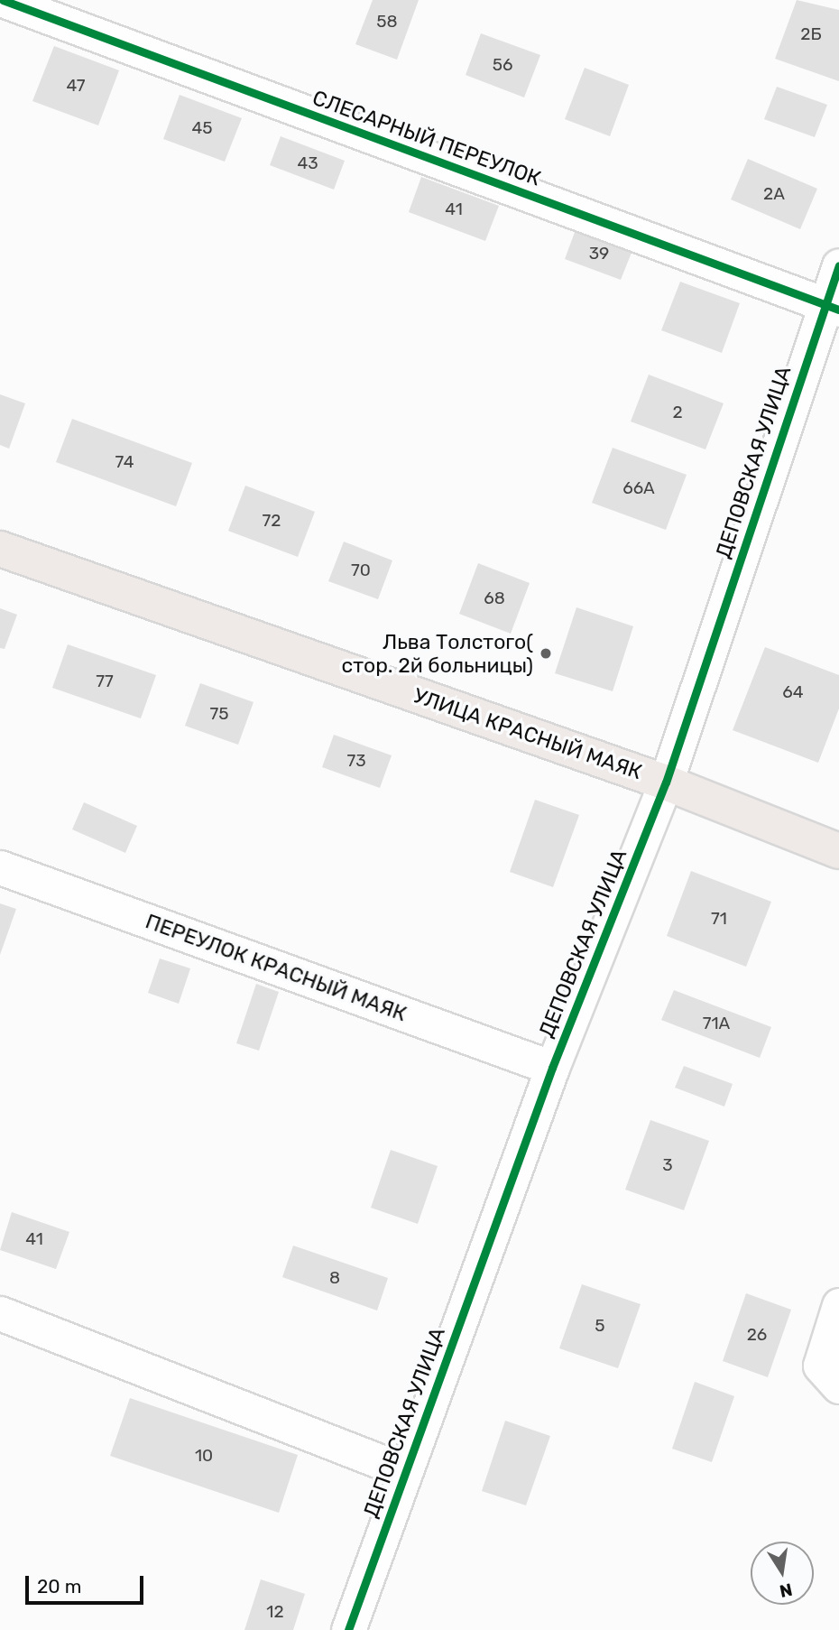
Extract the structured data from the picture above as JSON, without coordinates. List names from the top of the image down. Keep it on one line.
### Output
{"streets":{"main road":["УЛИЦА КРАСНЫЙ МАЯК"],"street":["СЛЕСАРНЫЙ ПЕРЕУЛОК","ДЕПОВСКАЯ УЛИЦА","ПЕРЕУЛОК КРАСНЫЙ МАЯК"]},"crossings":[["СЛЕСАРНЫЙ ПЕРЕУЛОК","ДЕПОВСКАЯ УЛИЦА"],["ДЕПОВСКАЯ УЛИЦА","УЛИЦА КРАСНЫЙ МАЯК"],["ДЕПОВСКАЯ УЛИЦА","ПЕРЕУЛОК КРАСНЫЙ МАЯК"]],"places":["Льва Толстого( стор. 2й больницы)"],"house_numbers":["58","2Б","56","47","45","43","2А","41","39","2","74","66А","72","70","68","77","64","75","73","71","71А","3","41","8","5","26","10","12"],"scale_bar":"20 m","north":"bottom"}
